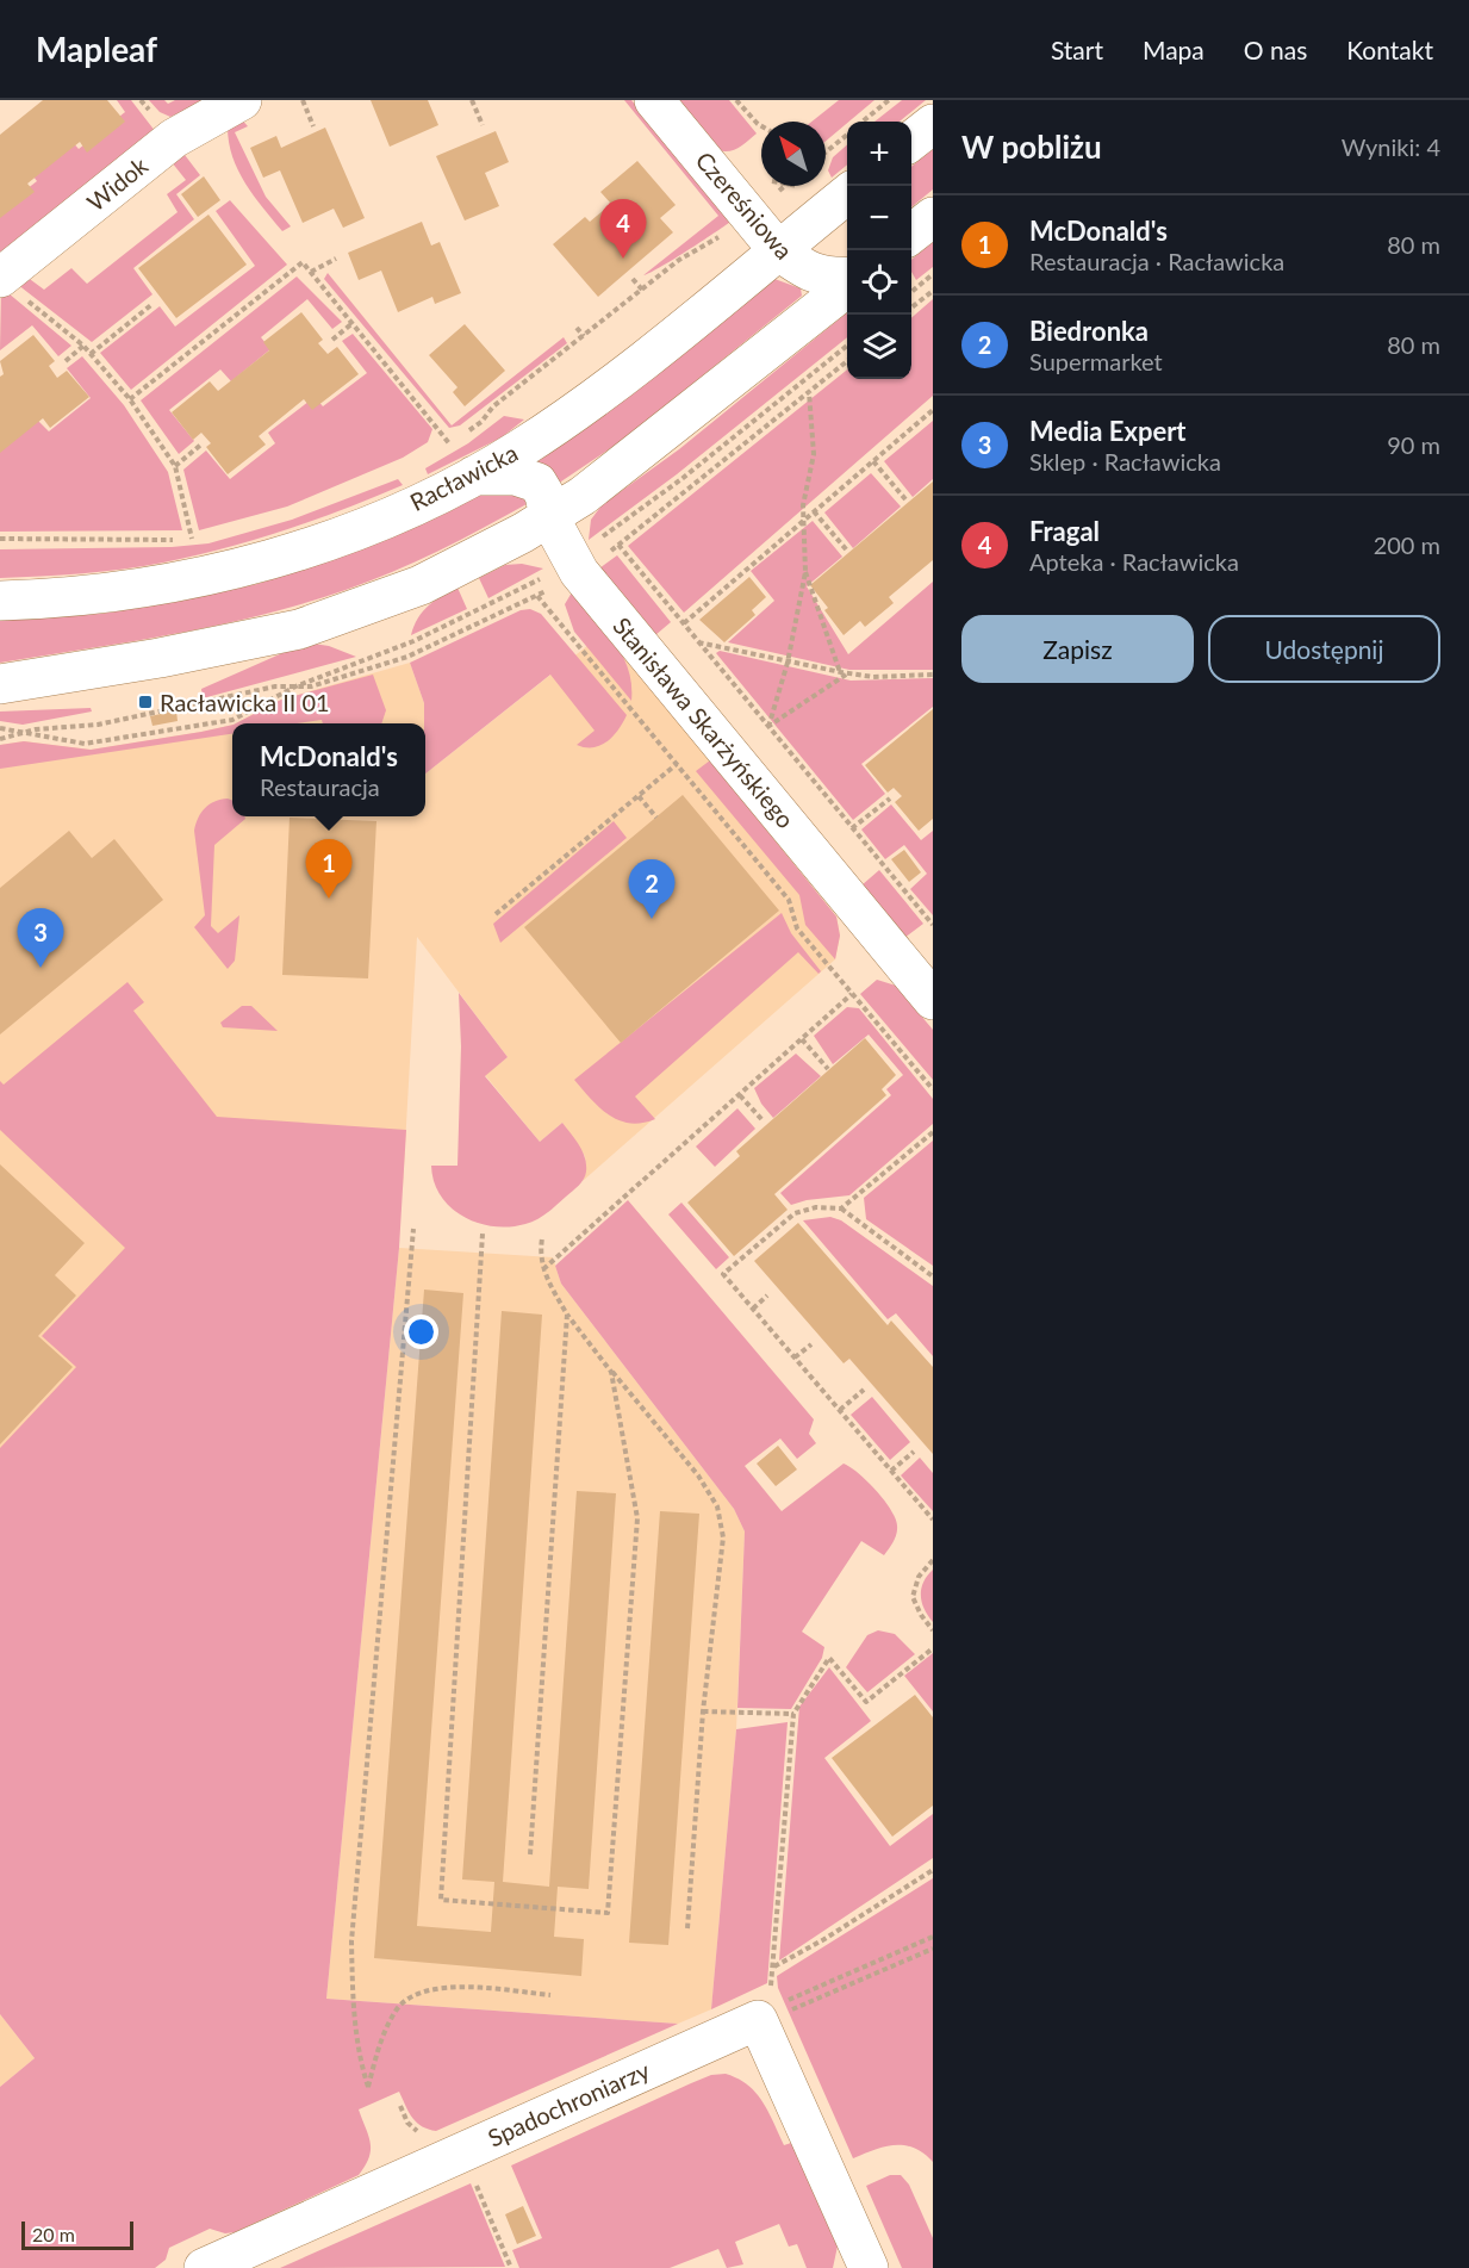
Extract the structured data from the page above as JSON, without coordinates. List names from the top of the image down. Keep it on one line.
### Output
{"streets":{"street":["Widok","Czereśniowa","Racławicka","Stanisława Skarżyńskiego","Spadochroniarzy"]},"crossings":[["Czereśniowa","Racławicka"],["Racławicka","Stanisława Skarżyńskiego"]],"places":{"transit":["Racławicka II 01"]},"scale_bar":"20 m","north":"top left","page":{"header":"Mapleaf","nav":["Start","Mapa","O nas","Kontakt"],"heading":["W pobliżu","Wyniki: 4"],"map_buttons":["+","−"],"list":[{"mark":"1","name":"McDonald's","note":"Restauracja · Racławicka","value":"80 m"},{"mark":"2","name":"Biedronka","note":"Supermarket","value":"80 m"},{"mark":"3","name":"Media Expert","note":"Sklep · Racławicka","value":"90 m"},{"mark":"4","name":"Fragal","note":"Apteka · Racławicka","value":"200 m"}],"pins":["4","1","2","3"],"buttons":["Zapisz","Udostępnij"],"popup":["McDonald's","Restauracja"],"scale":"20 m"}}
